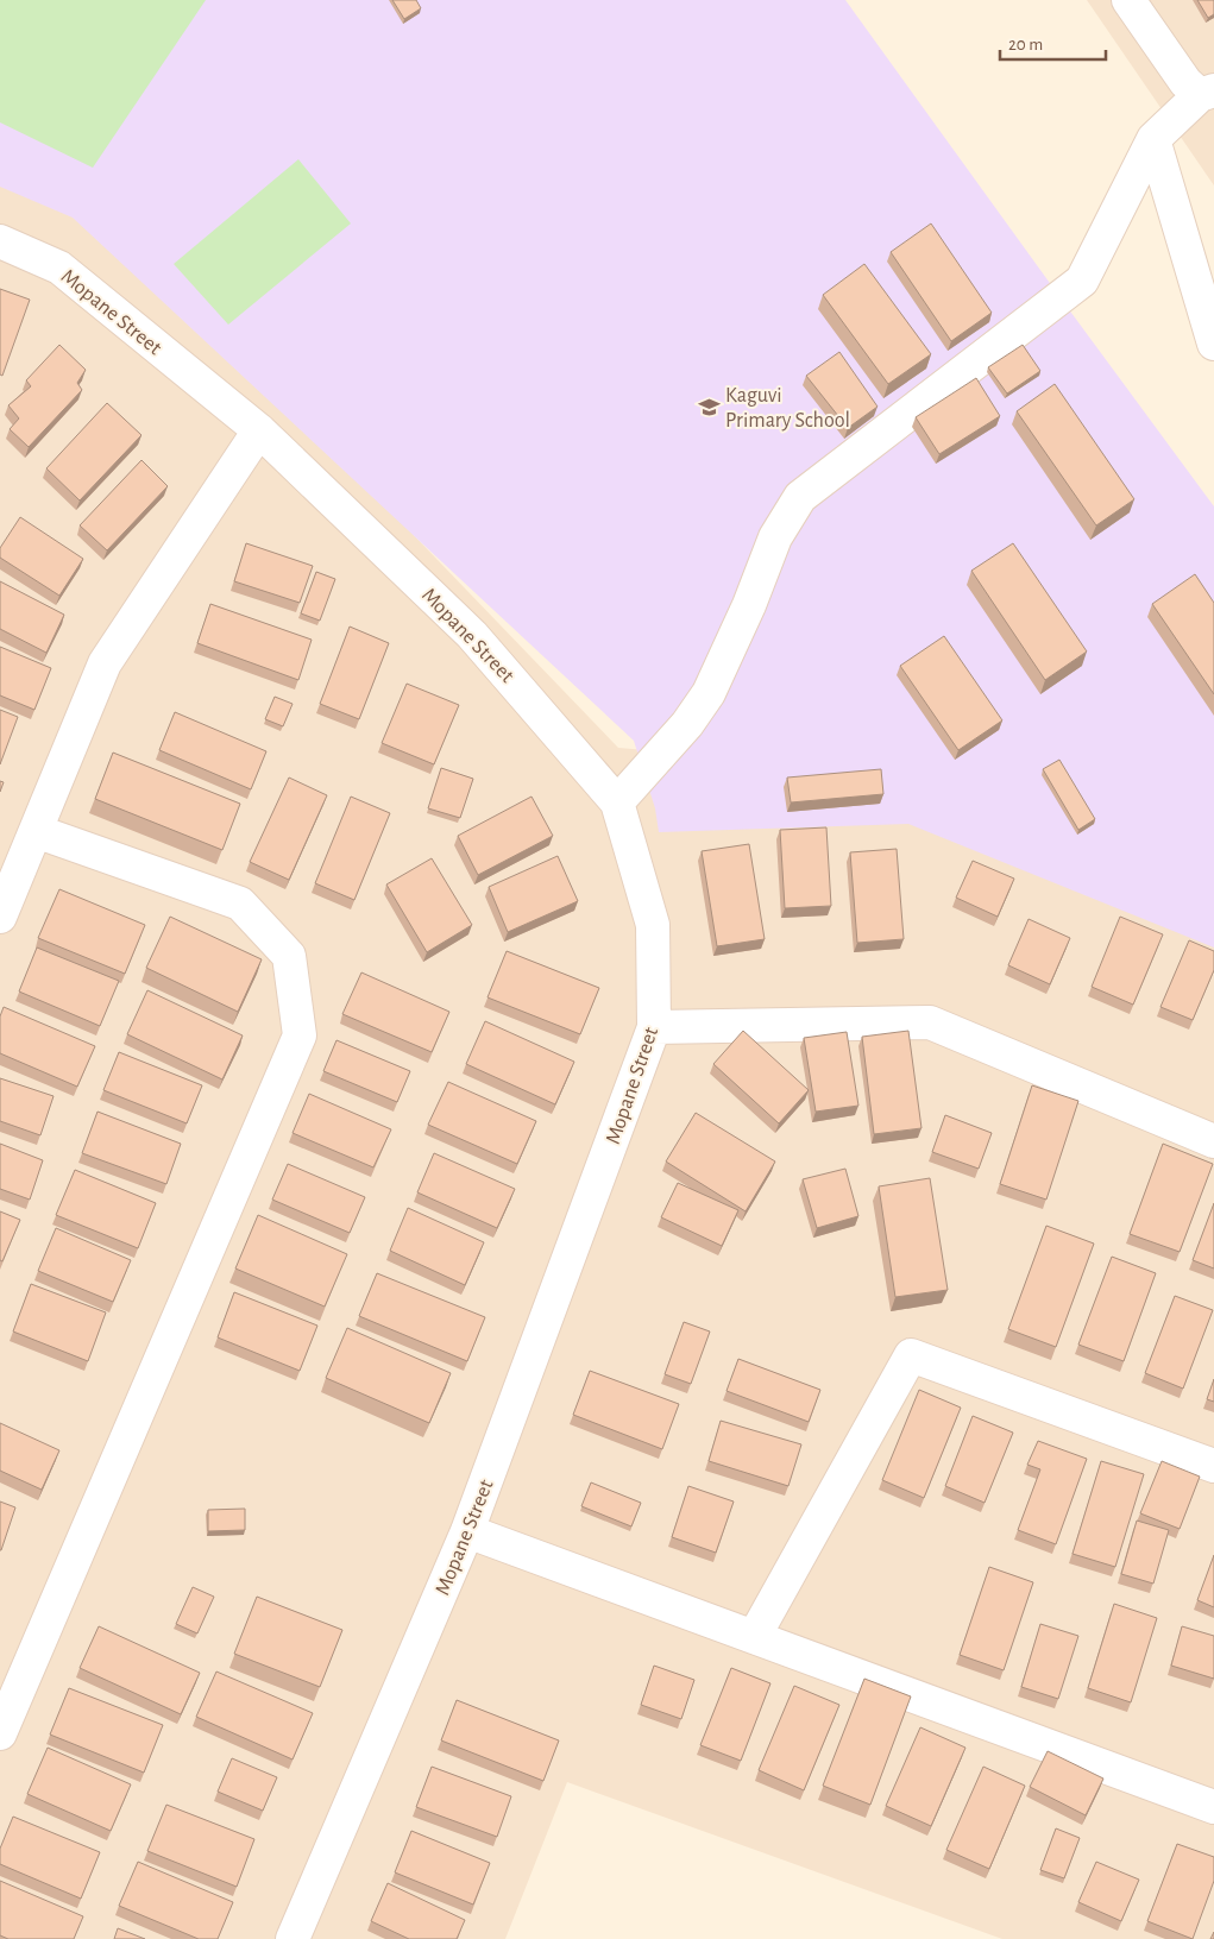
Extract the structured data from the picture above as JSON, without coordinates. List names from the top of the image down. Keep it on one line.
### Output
{"streets":{"street":["Mopane Street"]},"places":{"school or university":["Kaguvi Primary School"]},"scale_bar":"20 m"}
